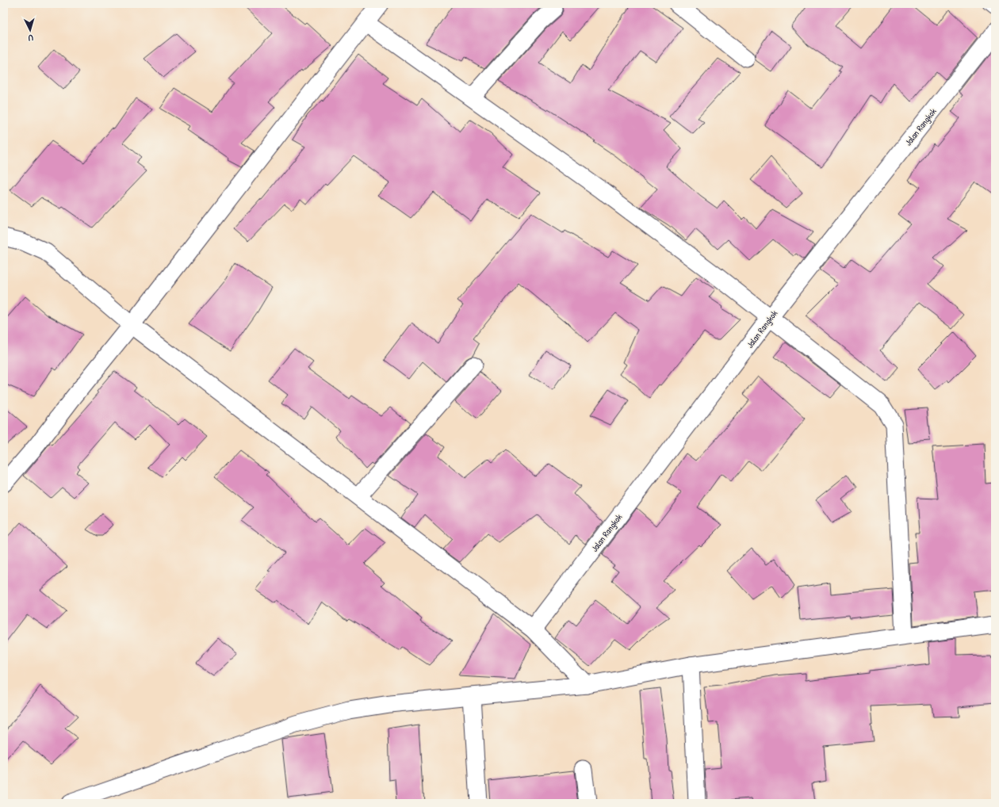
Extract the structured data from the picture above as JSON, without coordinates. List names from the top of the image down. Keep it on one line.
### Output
{"streets":{"street":["Jalan Rangkok"]},"north":"bottom"}
